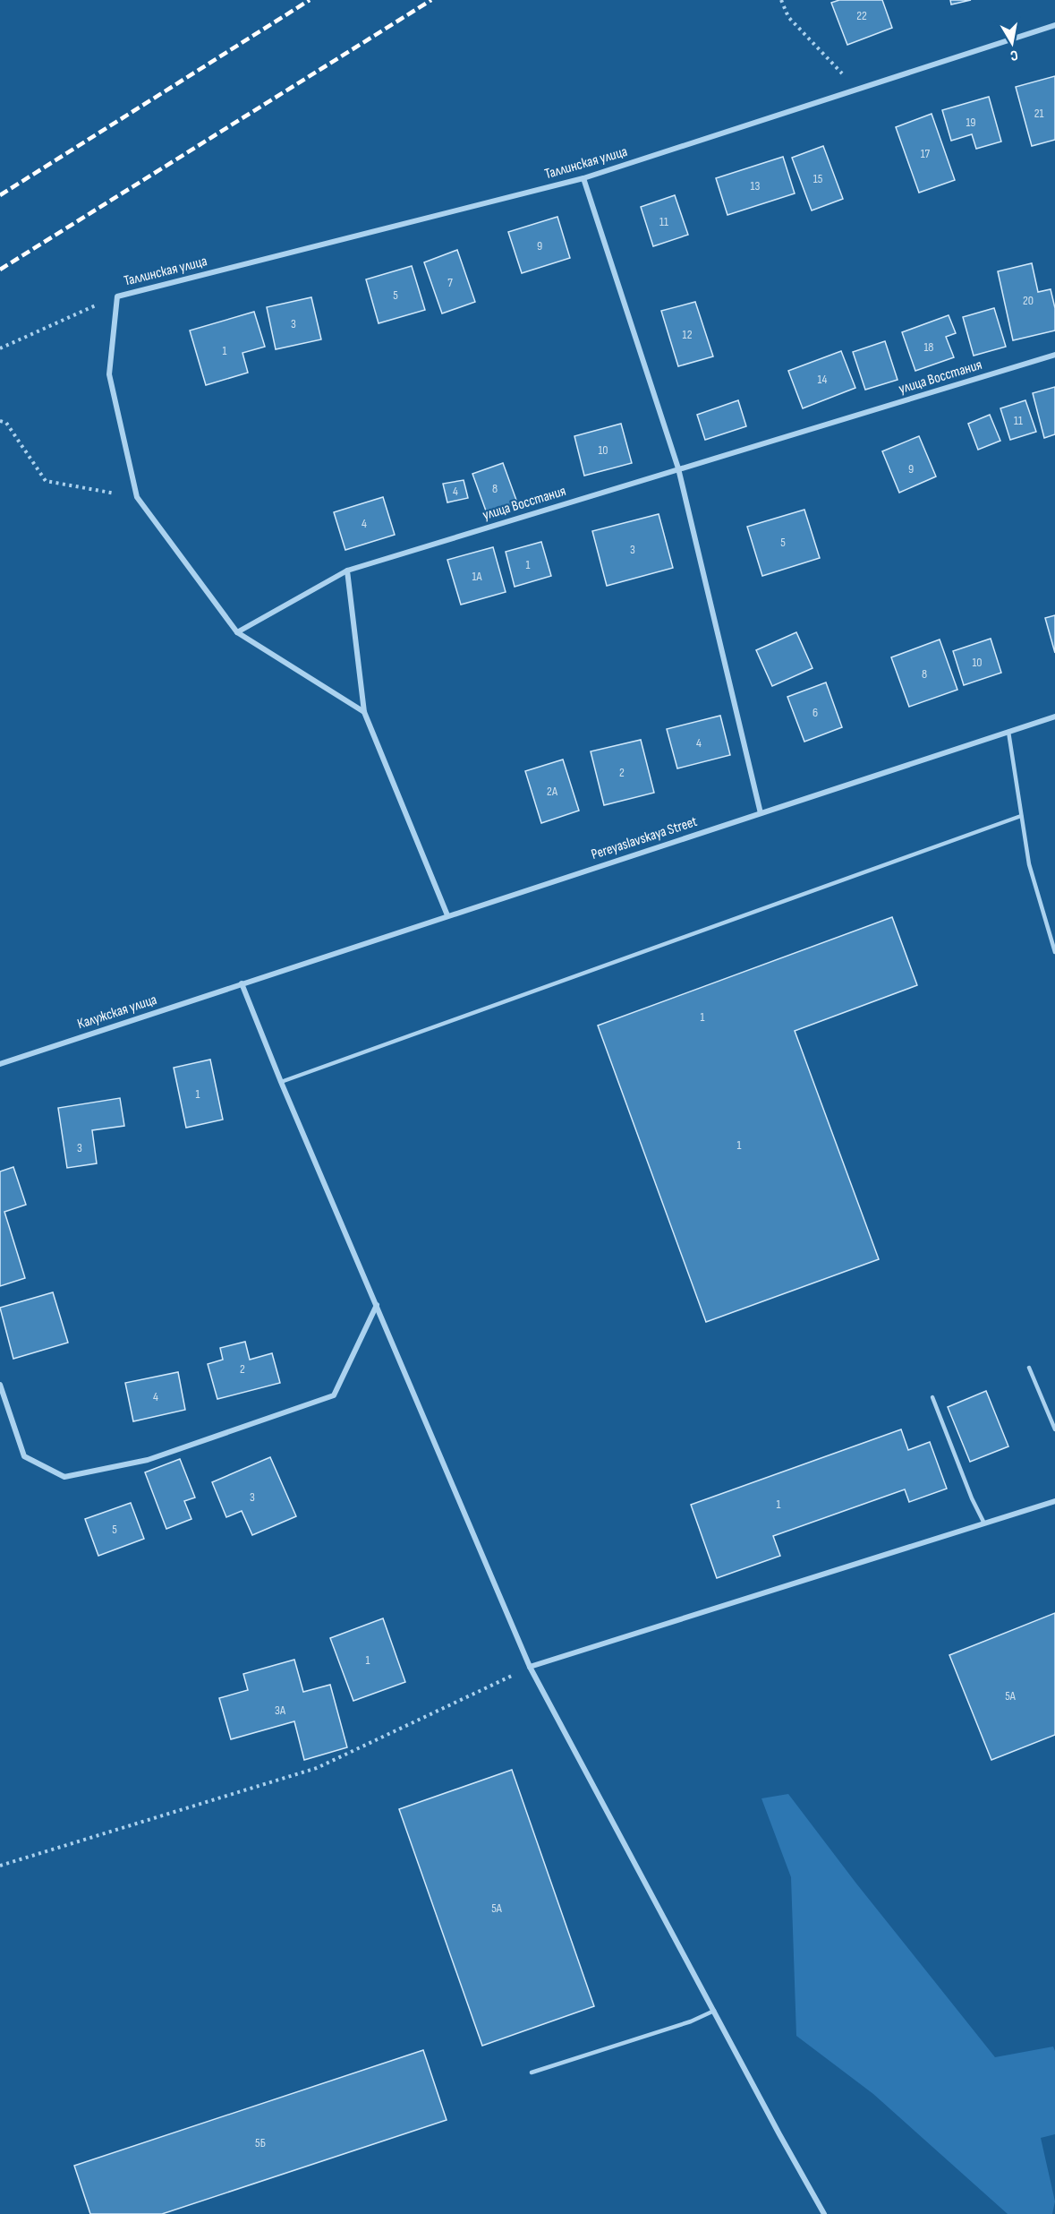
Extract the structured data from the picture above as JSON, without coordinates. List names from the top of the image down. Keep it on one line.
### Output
{"streets":{"street":["Таллинская улица","улица Восстания","Pereyaslavskaya Street","Калужская улица"]},"crossings":[["Pereyaslavskaya Street","Калужская улица"]],"house_numbers":["22","21","19","17","15","13","11","9","7","5","20","3","12","18","1","14","11","10","9","8","4","4","5","3","1","1А","10","8","6","4","2","2А","1","1","1","3","2","4","3","1","5","1","5А","3А","5А","5Б"],"north":"bottom"}
